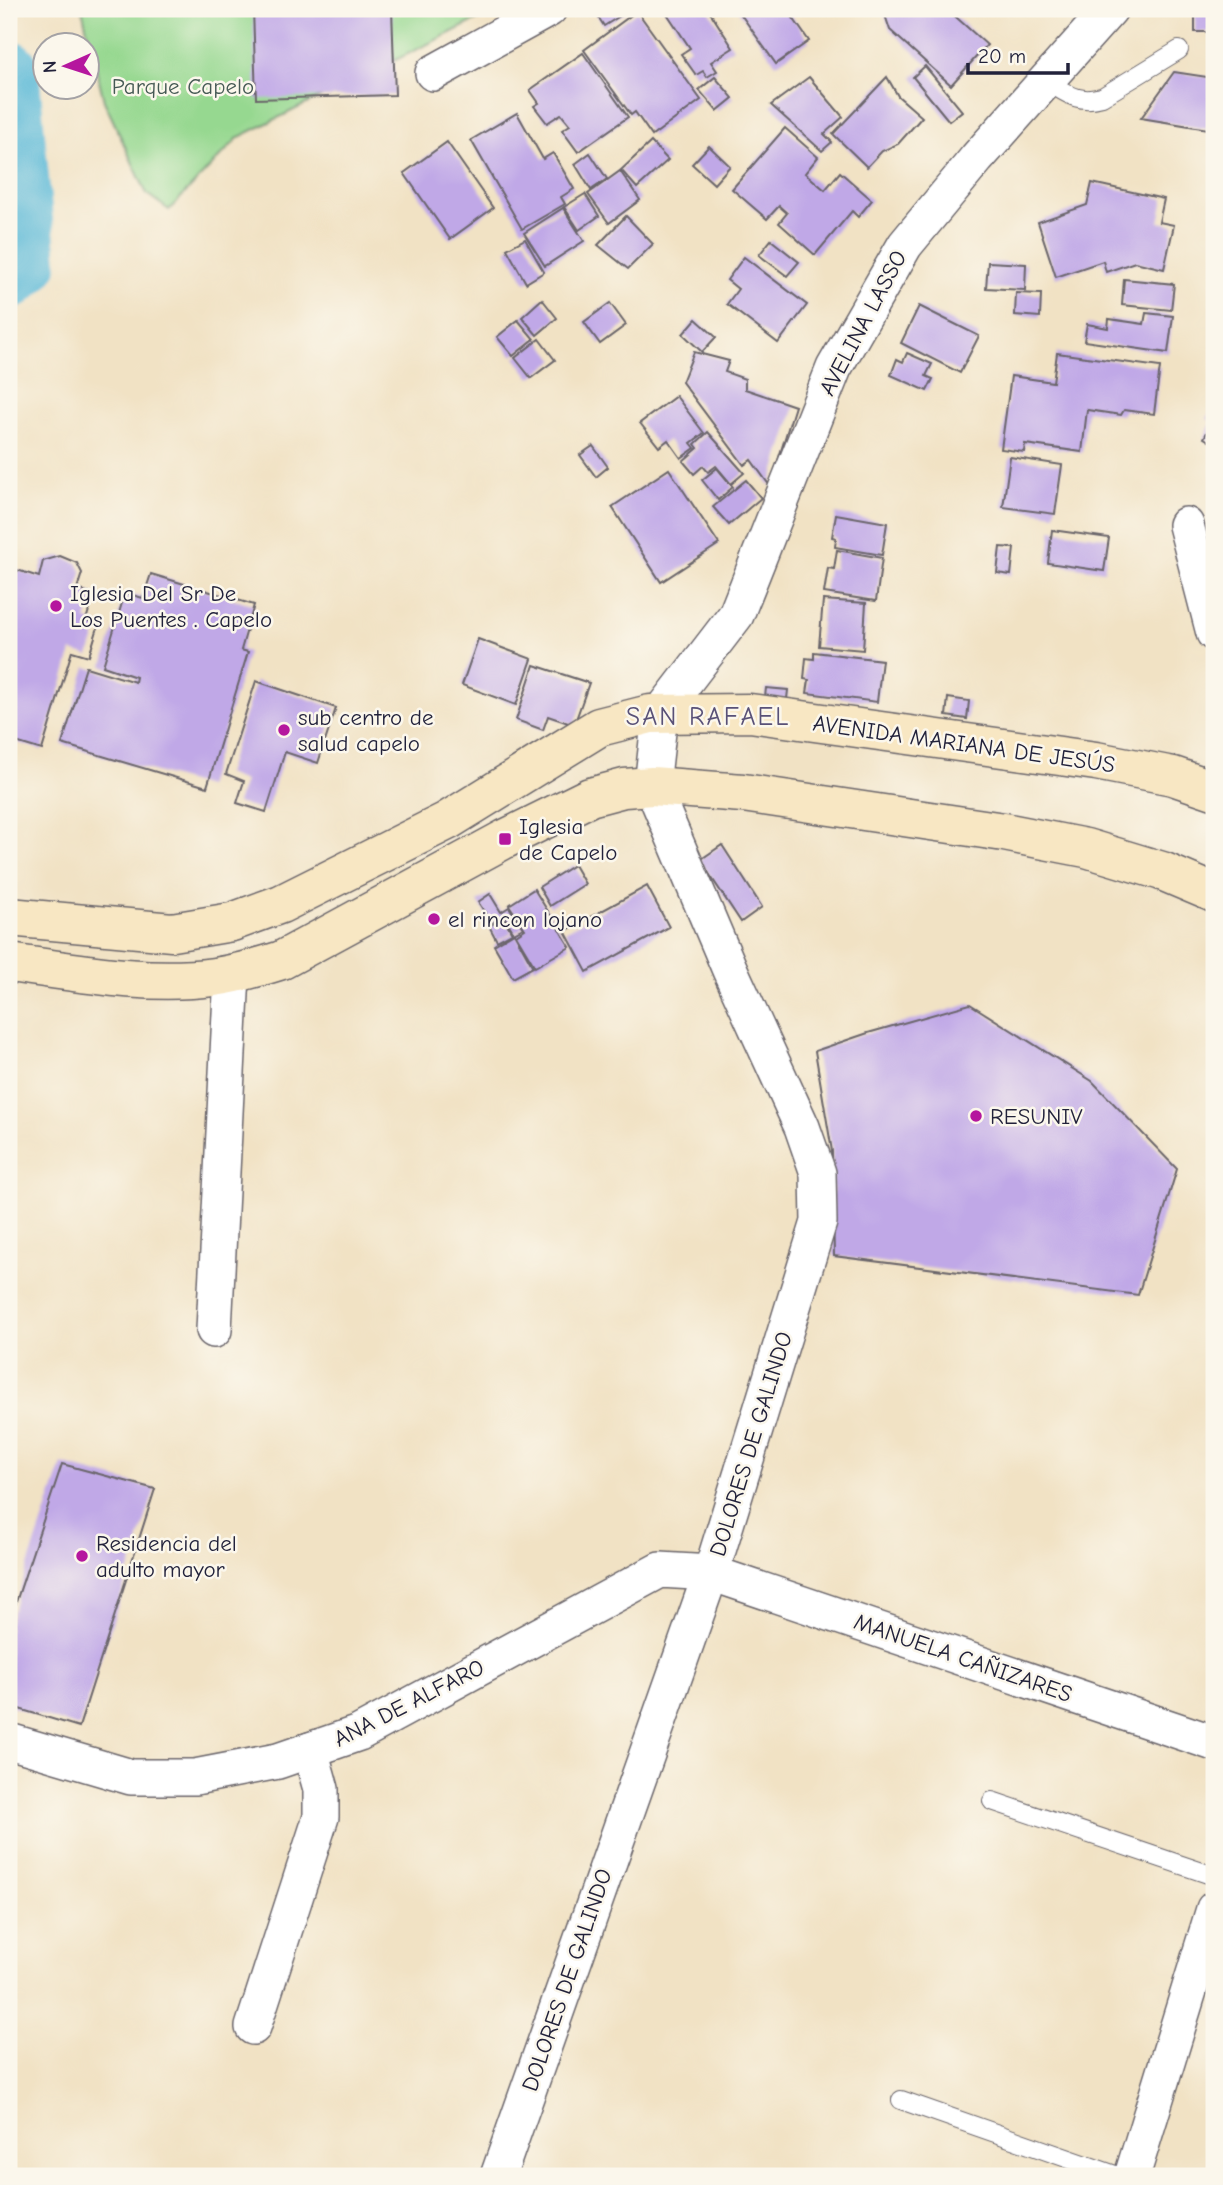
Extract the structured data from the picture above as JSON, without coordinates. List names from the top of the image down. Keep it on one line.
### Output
{"streets":{"street":["AVELINA LASSO","AVENIDA MARIANA DE JESÚS","DOLORES DE GALINDO","MANUELA CAÑIZARES","ANA DE ALFARO"]},"crossings":[["AVELINA LASSO","AVENIDA MARIANA DE JESÚS"],["AVELINA LASSO","DOLORES DE GALINDO"],["AVENIDA MARIANA DE JESÚS","DOLORES DE GALINDO"],["DOLORES DE GALINDO","MANUELA CAÑIZARES"],["DOLORES DE GALINDO","ANA DE ALFARO"],["MANUELA CAÑIZARES","ANA DE ALFARO"]],"districts":["SAN RAFAEL"],"parks":["Parque Capelo"],"places":{"other":["Iglesia Del Sr De Los Puentes . Capelo","sub centro de salud capelo","el rincon lojano","RESUNIV","Residencia del adulto mayor"],"transit":["Iglesia de Capelo"]},"scale_bar":"20 m","north":"left"}
